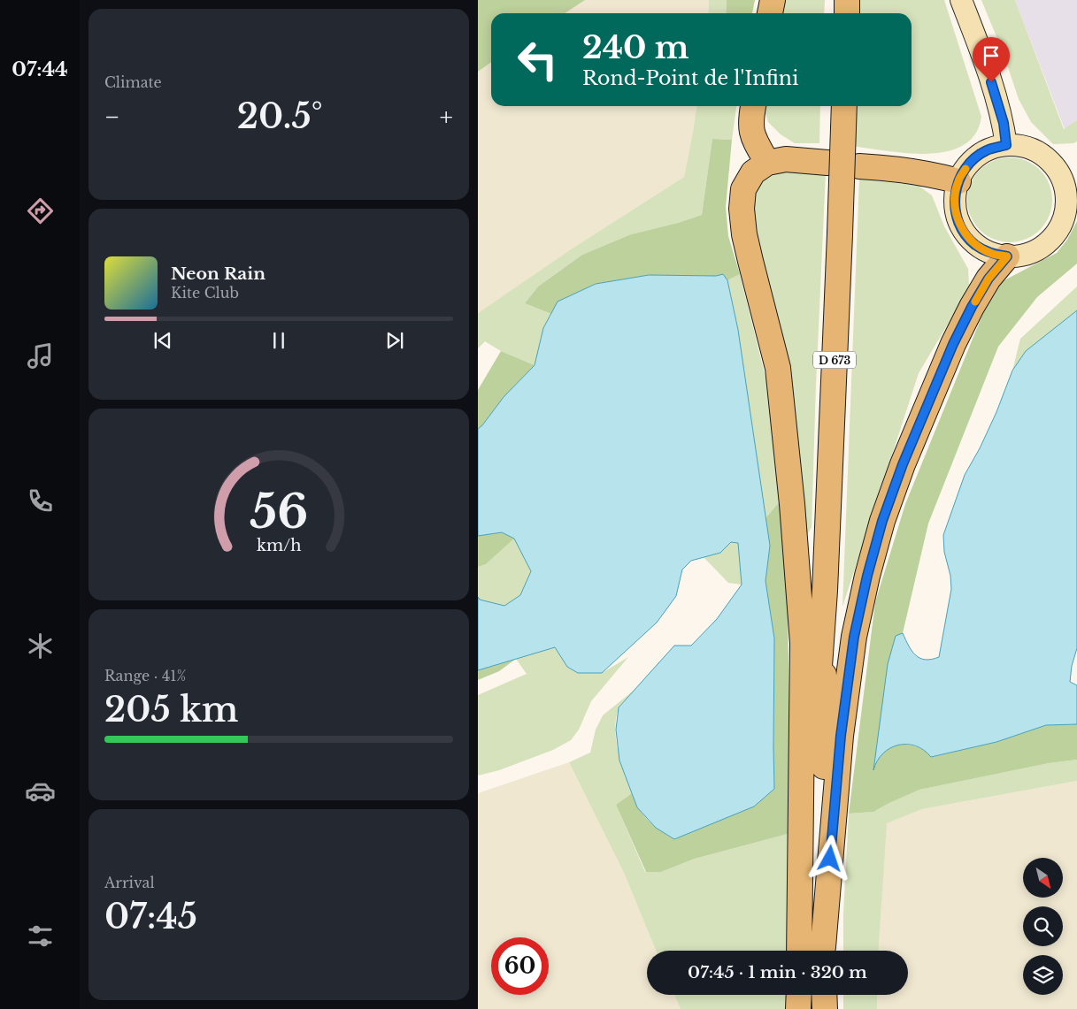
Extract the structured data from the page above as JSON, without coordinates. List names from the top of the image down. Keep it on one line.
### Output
{"streets":{"main road":["D 673"]},"north":"bottom right","page":{"tabs":"07:44","tile":["Climate",["Range · 41%","205 km"],["Arrival","07:45"]],"turn":["240 m","Rond-Point de l'Infini"],"heat":["−","20.5°","+"],"song":["Neon Rain","Kite Club"],"limit":"60","trip":"07:45 · 1 min · 320 m","gauge":["56","km/h"]}}
